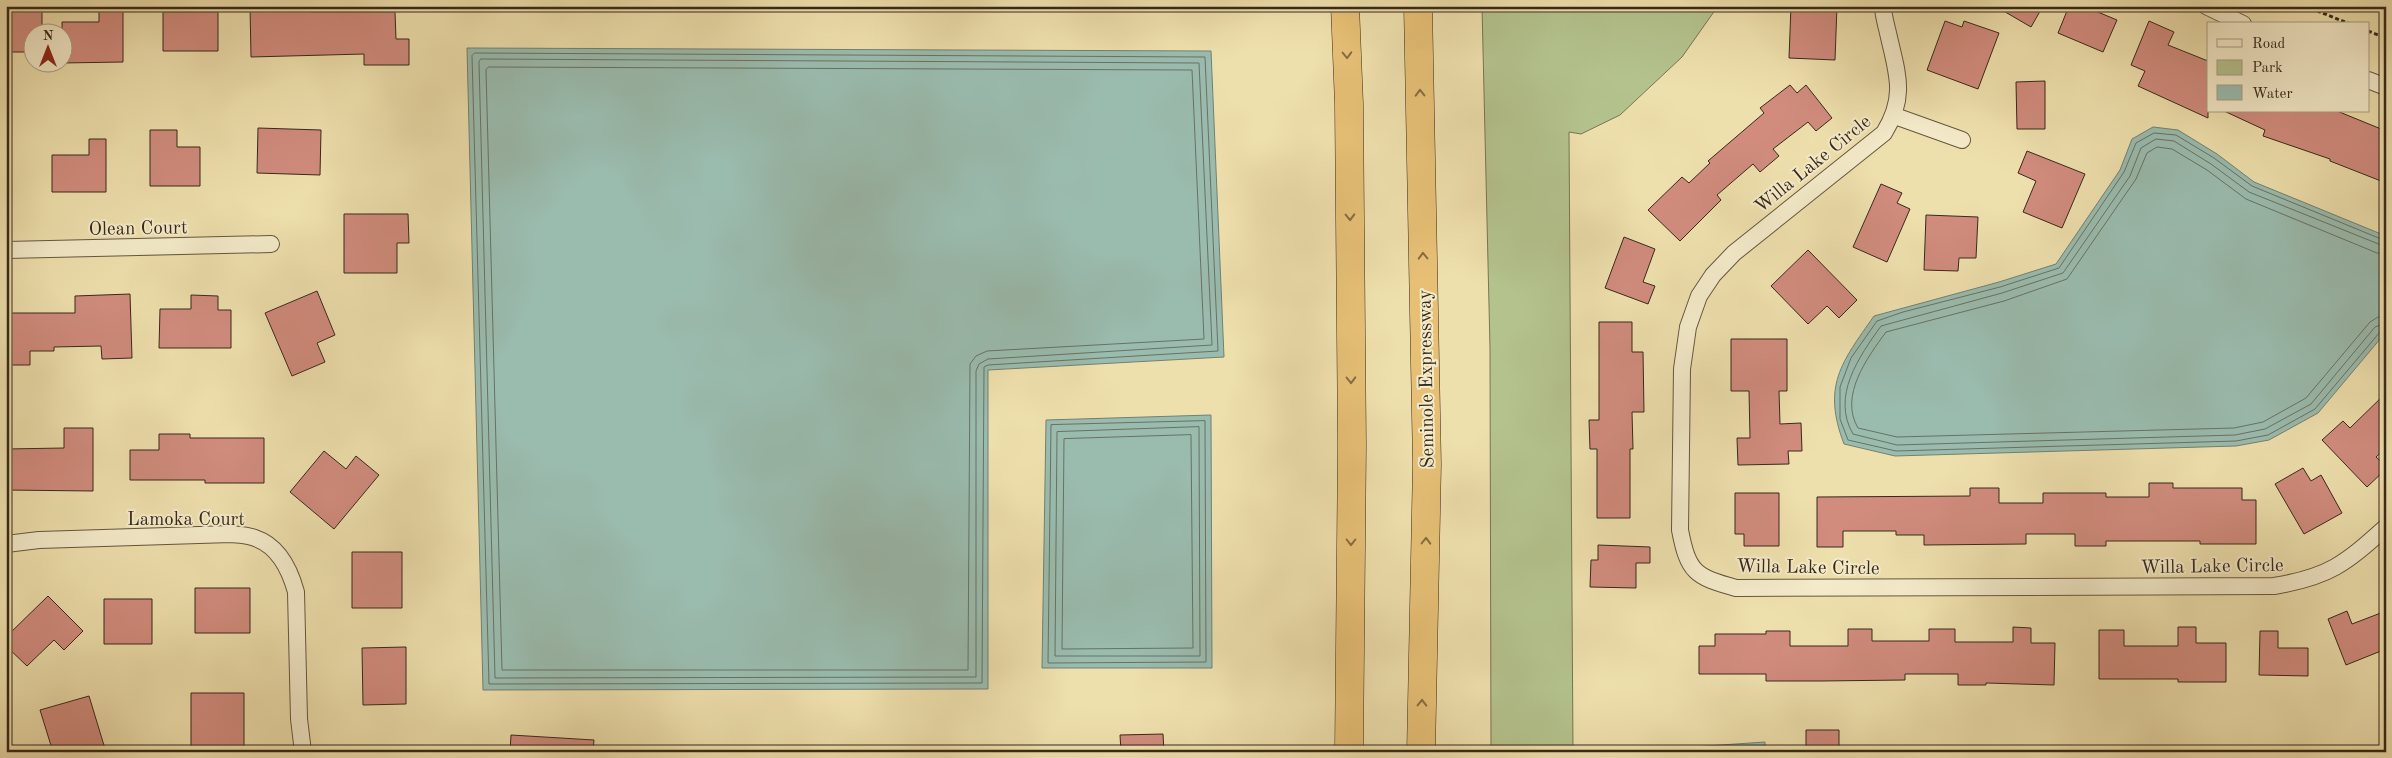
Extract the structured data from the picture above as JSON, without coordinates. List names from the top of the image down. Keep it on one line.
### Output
{"streets":{"highway":["Seminole Expressway"],"street":["Willa Lake Circle","Olean Court","Lamoka Court"]},"legend":["Road","Park","Water"],"north":"top"}
